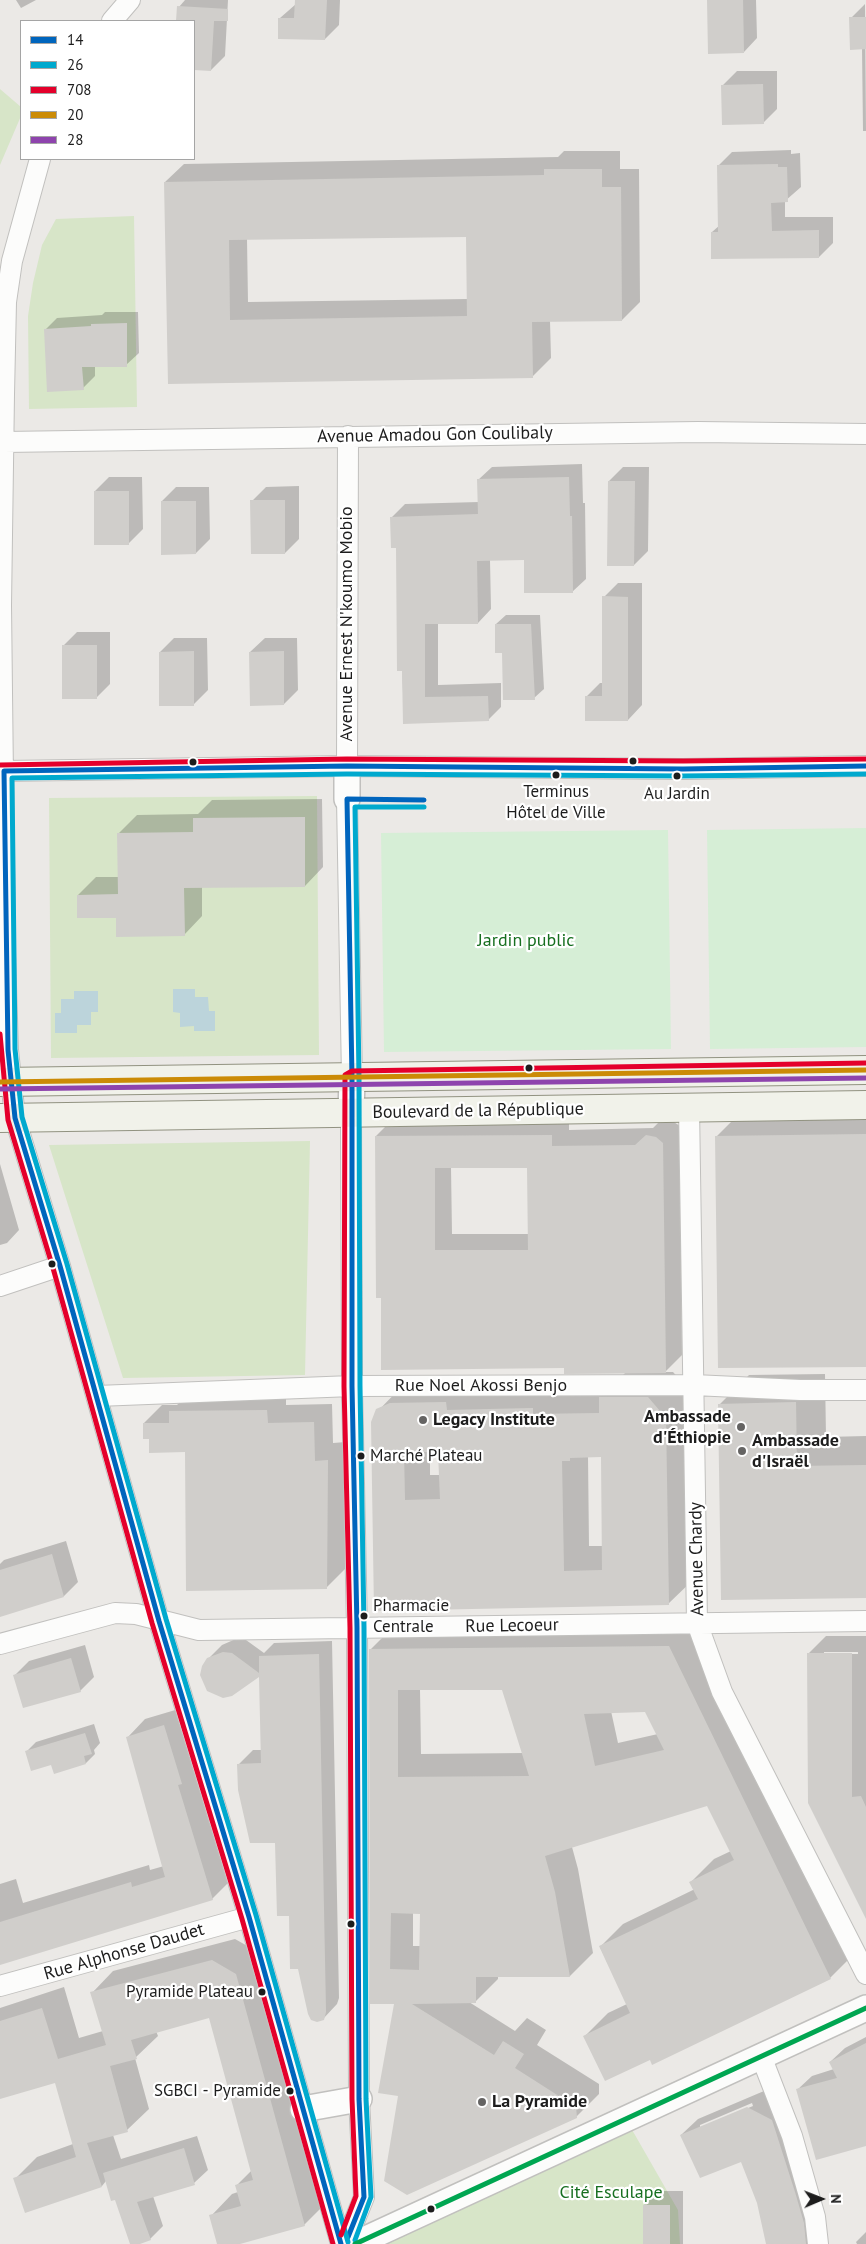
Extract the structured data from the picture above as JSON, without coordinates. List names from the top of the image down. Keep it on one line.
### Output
{"streets":{"main road":["Boulevard de la République"],"street":["Avenue Amadou Gon Coulibaly","Avenue Ernest N'koumo Mobio","Rue Noel Akossi Benjo","Avenue Chardy","Rue Lecoeur","Rue Alphonse Daudet"]},"crossings":[["Avenue Amadou Gon Coulibaly","Avenue Ernest N'koumo Mobio"],["Avenue Ernest N'koumo Mobio","Boulevard de la République"],["Boulevard de la République","Avenue Chardy"],["Rue Noel Akossi Benjo","Avenue Chardy"],["Avenue Chardy","Rue Lecoeur"]],"parks":["Jardin public","Cité Esculape"],"places":["Terminus Hôtel de Ville","Au Jardin","Legacy Institute","Ambassade d'Éthiopie","Ambassade d'Israël","Marché Plateau","Pharmacie Centrale","Pyramide Plateau","SGBCI - Pyramide","La Pyramide"],"lines":["transit line 708","transit line 14","transit line 26","transit line 20","transit line 28"],"legend":["14","26","708","20","28"],"north":"right"}
